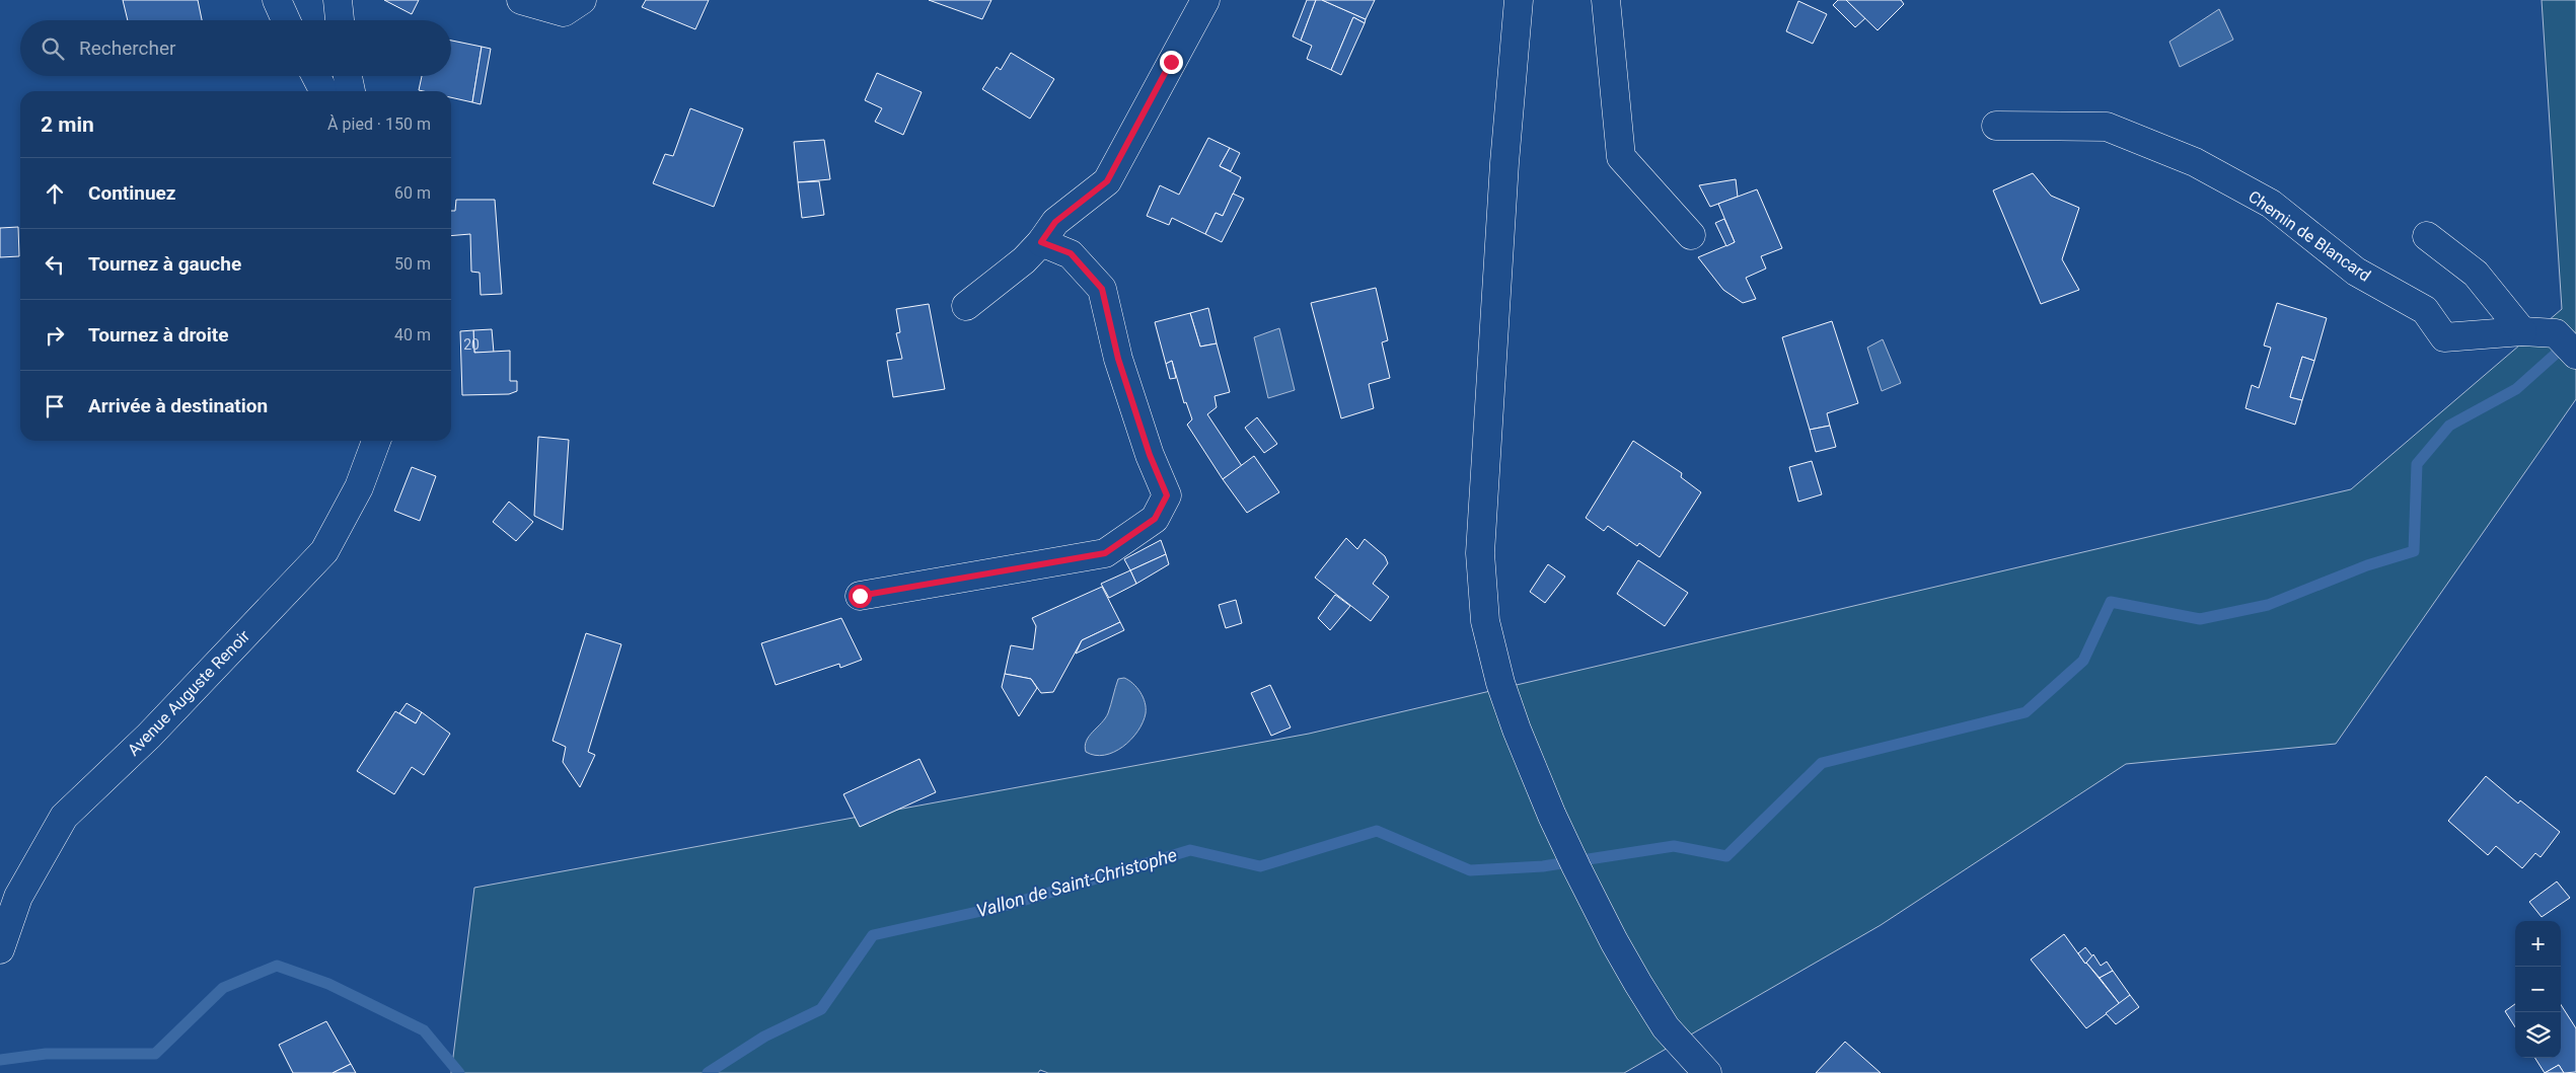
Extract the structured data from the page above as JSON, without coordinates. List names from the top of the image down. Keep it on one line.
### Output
{"streets":{"main road":["Chemin de Blancard","Avenue Auguste Renoir"]},"water":["Vallon de Saint-Christophe"],"house_numbers":["20"],"page":{"search":"Rechercher","heading":["2 min","À pied · 150 m"],"list":[["Continuez","60 m"],["Tournez à gauche","50 m"],["Tournez à droite","40 m"],"Arrivée à destination"],"map_buttons":["+","−"]}}
